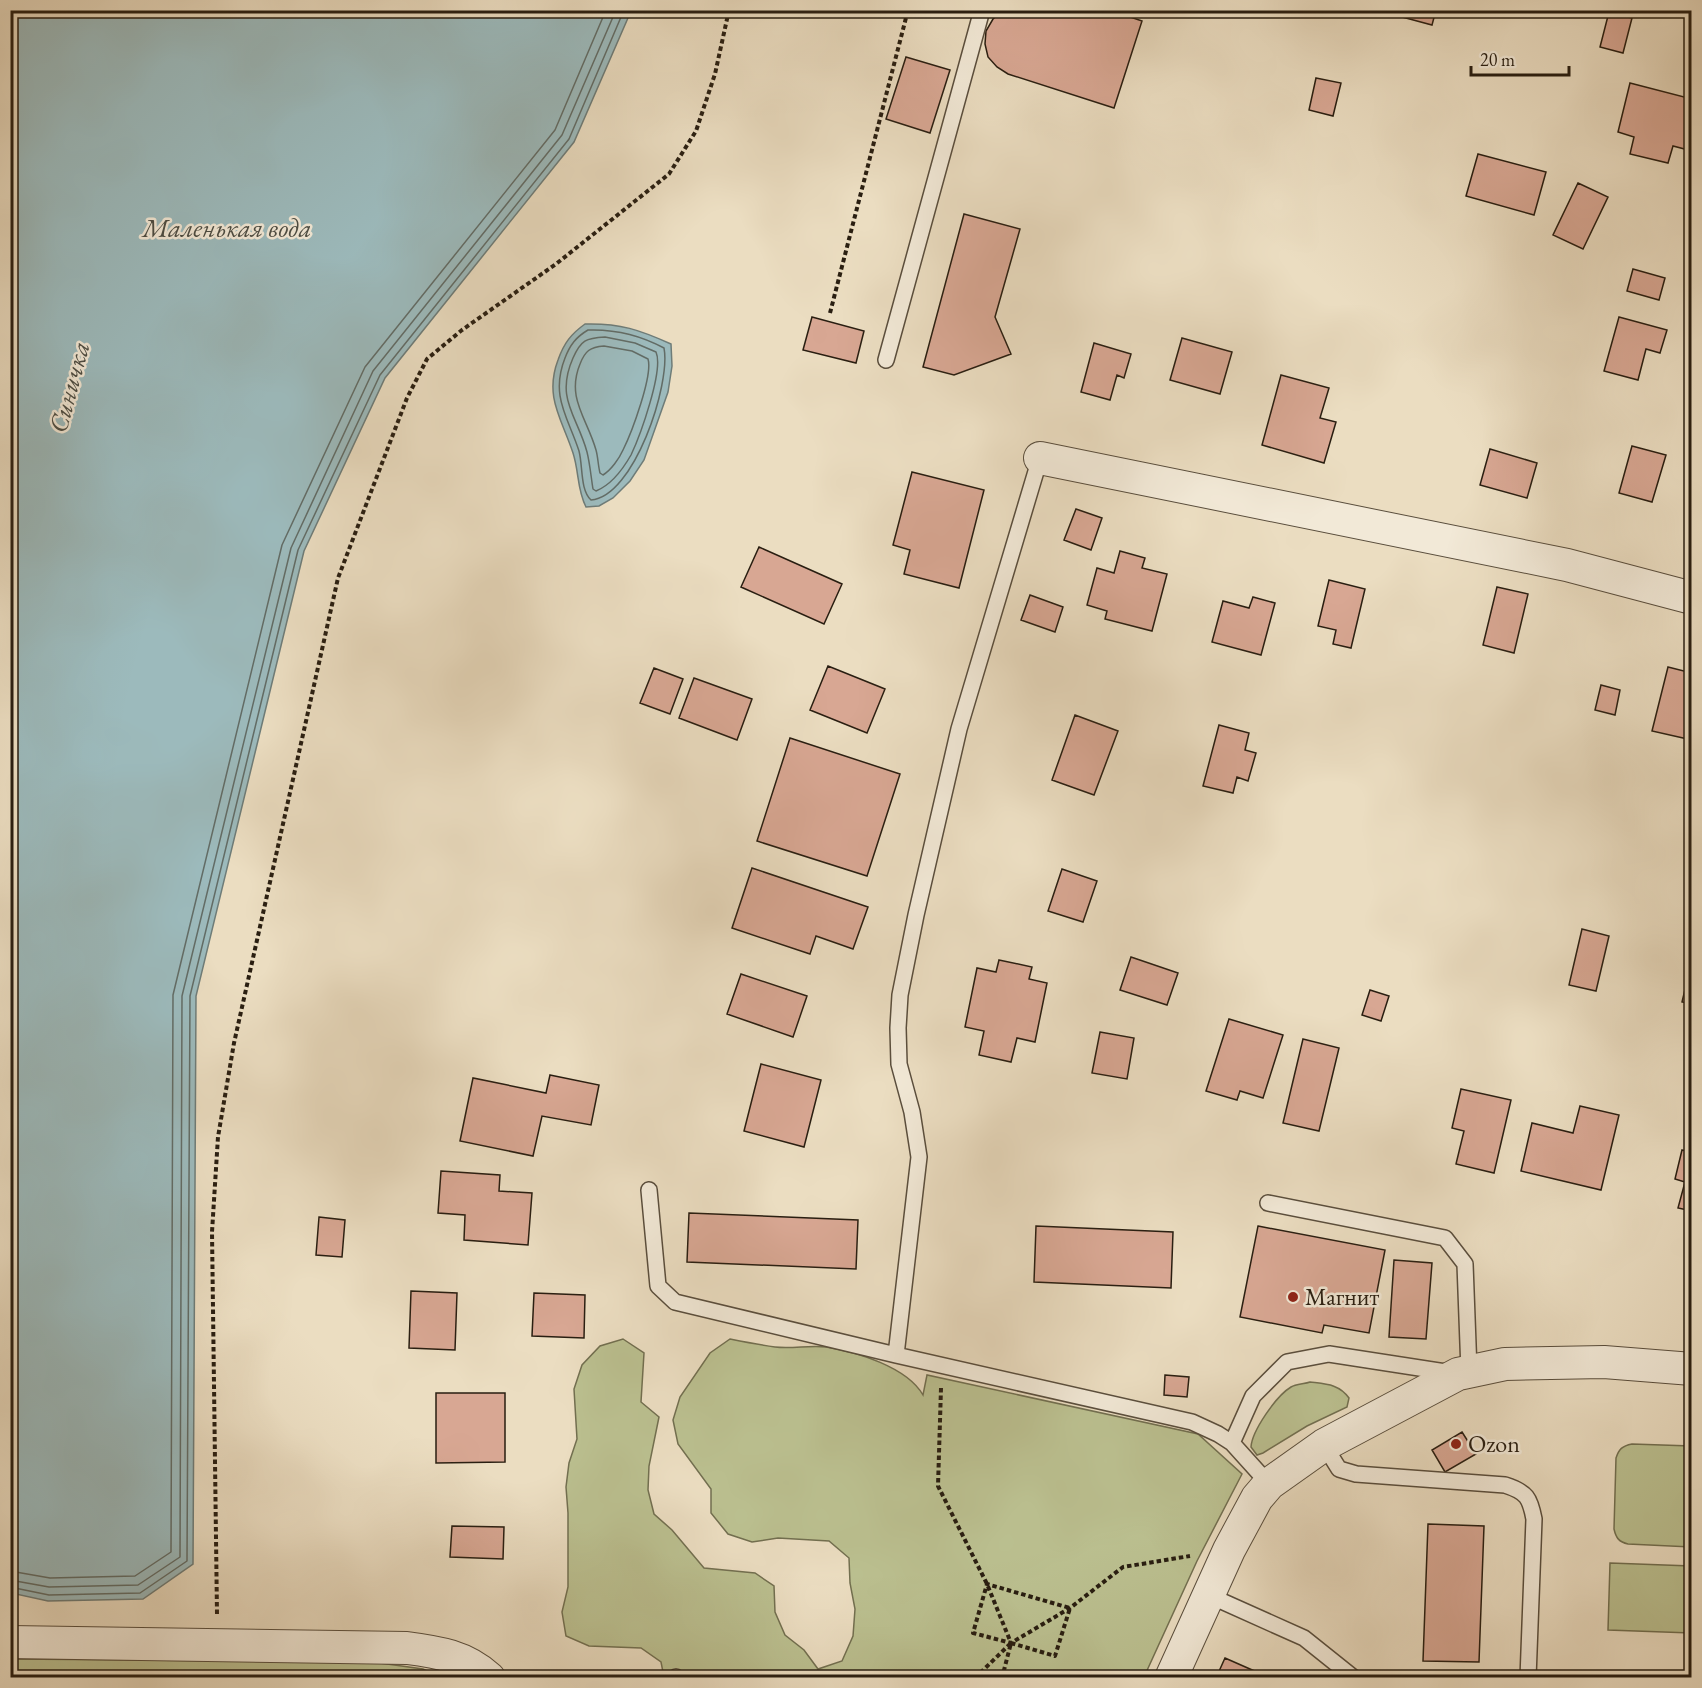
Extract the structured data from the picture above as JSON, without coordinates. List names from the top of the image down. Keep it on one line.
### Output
{"water":["Маленькая вода","Синичка"],"places":["Магнит","Ozon"],"scale_bar":"20 m"}
